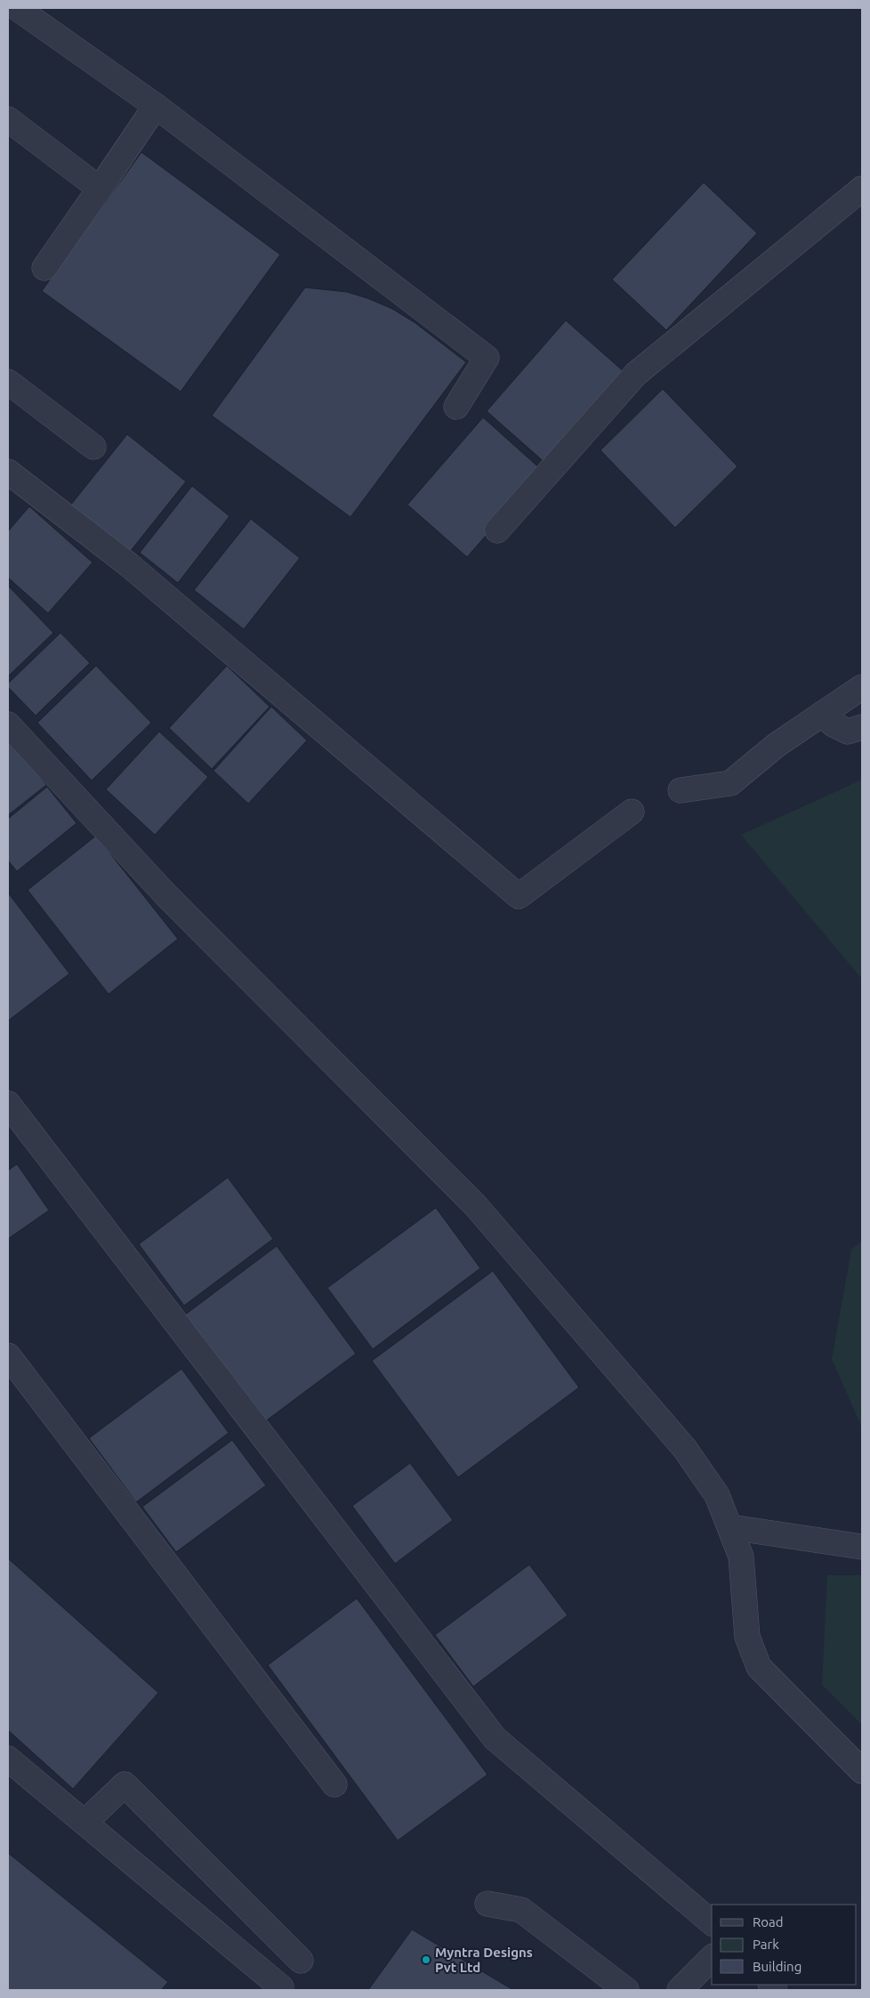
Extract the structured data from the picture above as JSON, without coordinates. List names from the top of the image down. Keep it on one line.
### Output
{"places":["Myntra Designs Pvt Ltd"],"legend":["Road","Park","Building"]}
